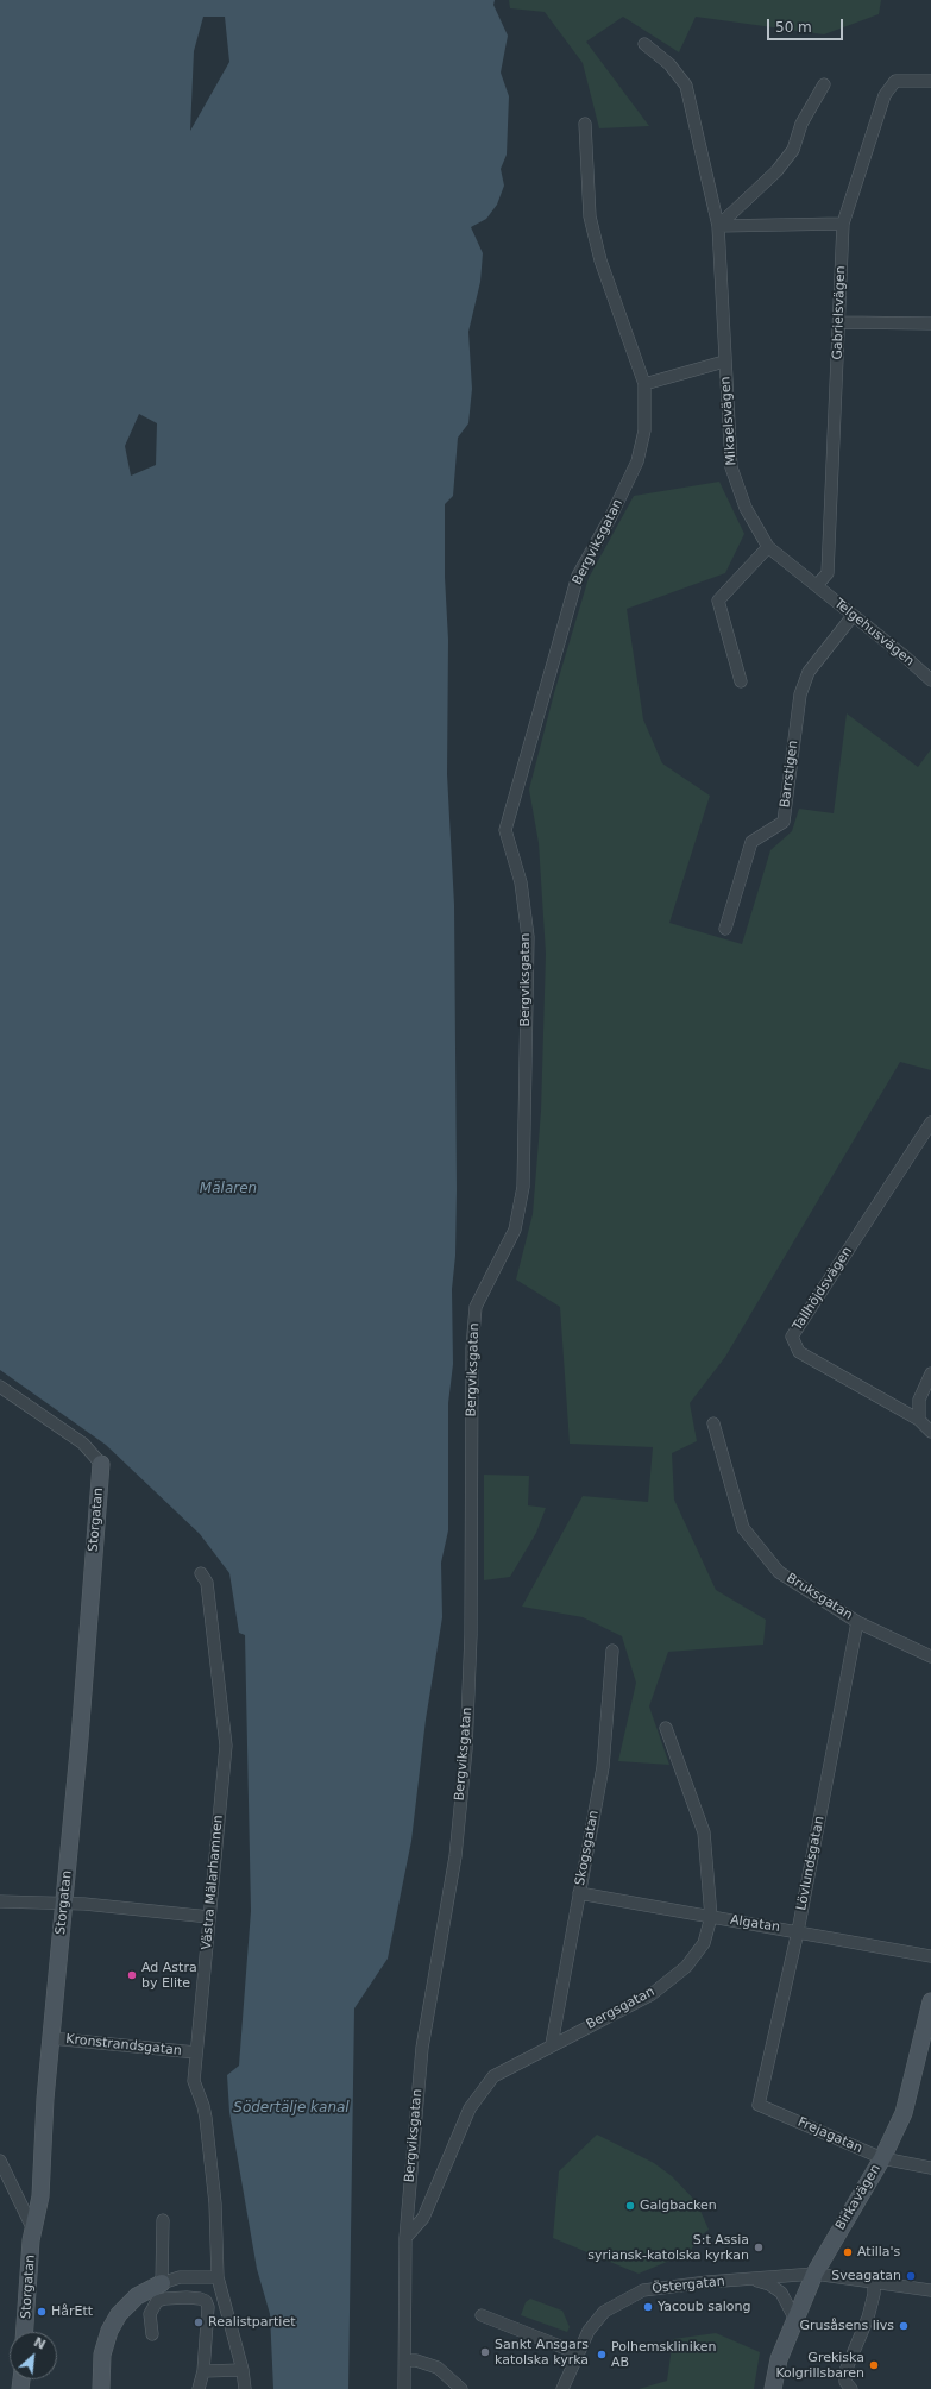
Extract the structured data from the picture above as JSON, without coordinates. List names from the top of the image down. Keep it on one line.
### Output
{"streets":{"street":["Gabrielsvägen","Mikaelsvägen","Bergviksgatan","Telgehusvägen","Barrstigen","Tallhöjdsvägen","Storgatan","Bruksgatan","Skogsgatan","Lövlundsgatan","Västra Mälarhamnen","Algatan","Bergsgatan","Kronstrandsgatan","Frejagatan","Birkavägen","Östergatan"]},"crossings":[["Gabrielsvägen","Mikaelsvägen"],["Gabrielsvägen","Telgehusvägen"],["Mikaelsvägen","Telgehusvägen"],["Bergviksgatan","Bergsgatan"],["Telgehusvägen","Barrstigen"],["Storgatan","Kronstrandsgatan"],["Bruksgatan","Lövlundsgatan"],["Skogsgatan","Algatan"],["Skogsgatan","Bergsgatan"],["Lövlundsgatan","Algatan"],["Lövlundsgatan","Frejagatan"],["Västra Mälarhamnen","Kronstrandsgatan"],["Algatan","Bergsgatan"],["Frejagatan","Birkavägen"],["Birkavägen","Östergatan"]],"water":["Mälaren","Södertälje kanal"],"places":["Ad Astra by Elite","Galgbacken","S:t Assia syriansk-katolska kyrkan","Atilla's","Sveagatan","Yacoub salong","HårEtt","Realistpartiet","Grusåsens livs","Sankt Ansgars katolska kyrka","Polhemskliniken AB","Grekiska Kolgrillsbaren"],"scale_bar":"50 m","north":"top right"}
